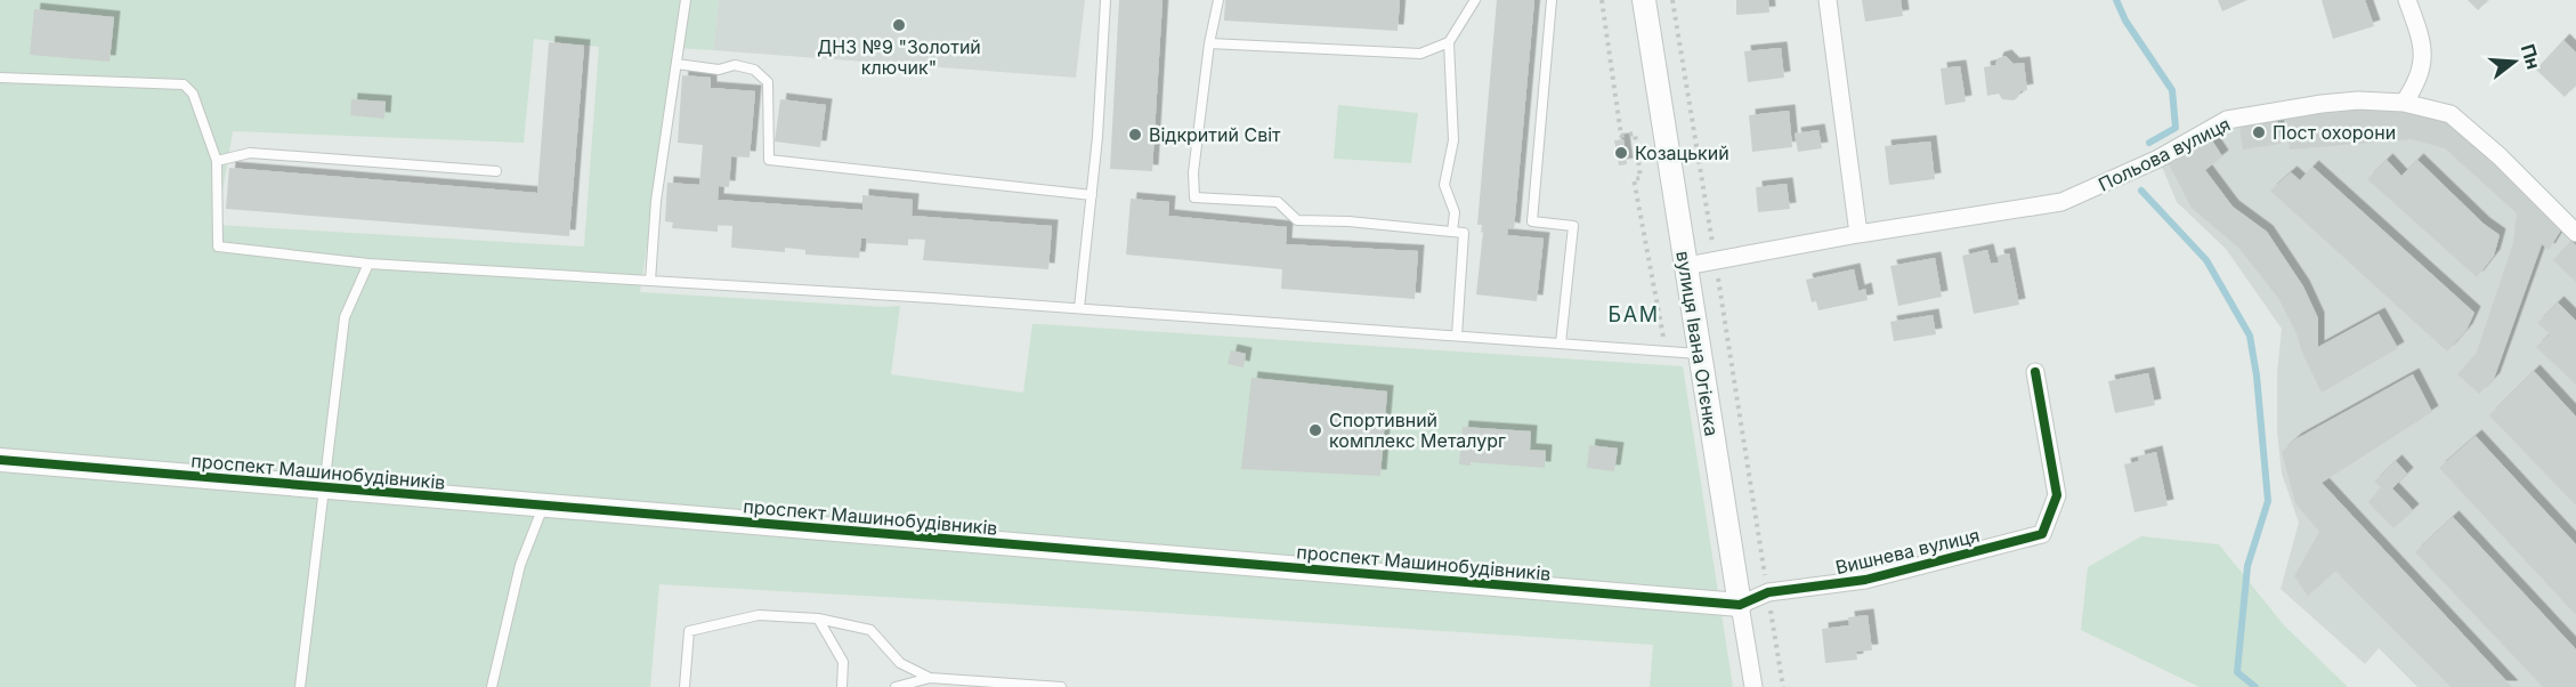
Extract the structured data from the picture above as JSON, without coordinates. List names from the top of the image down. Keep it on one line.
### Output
{"streets":{"street":["Польова вулиця","вулиця Івана Огієнка","проспект Машинобудівників","Вишнева вулиця"]},"crossings":[["Польова вулиця","вулиця Івана Огієнка"],["вулиця Івана Огієнка","проспект Машинобудівників"],["вулиця Івана Огієнка","Вишнева вулиця"],["проспект Машинобудівників","Вишнева вулиця"]],"districts":["БАМ"],"places":["ДНЗ №9 \"Золотий ключик\"","Пост охорони","Відкритий Світ","Козацький","Спортивний комплекс Металург"],"north":"right"}
